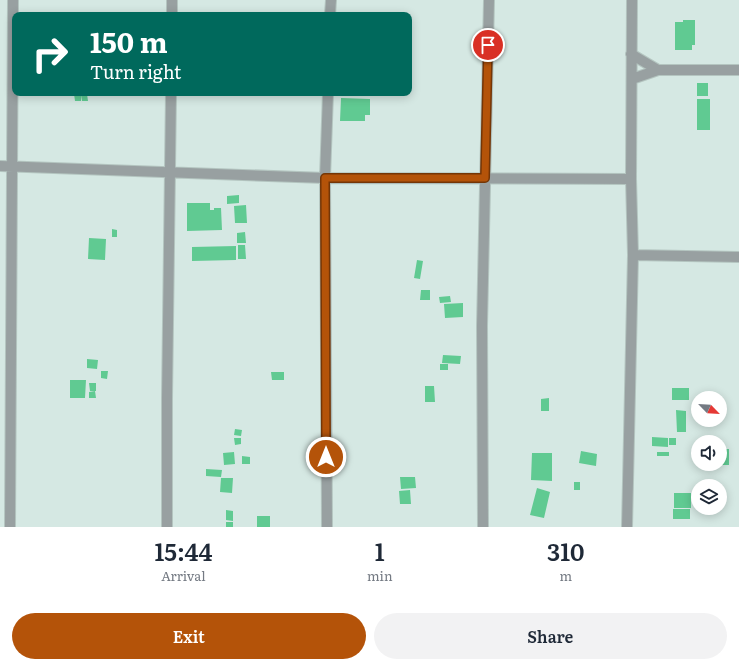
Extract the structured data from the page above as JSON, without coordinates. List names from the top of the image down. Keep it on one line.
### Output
{"north":"bottom right","page":{"turn":["150 m","Turn right"],"eta":["15:44","Arrival","1","min","310","m"],"buttons":["Exit","Share"]}}
